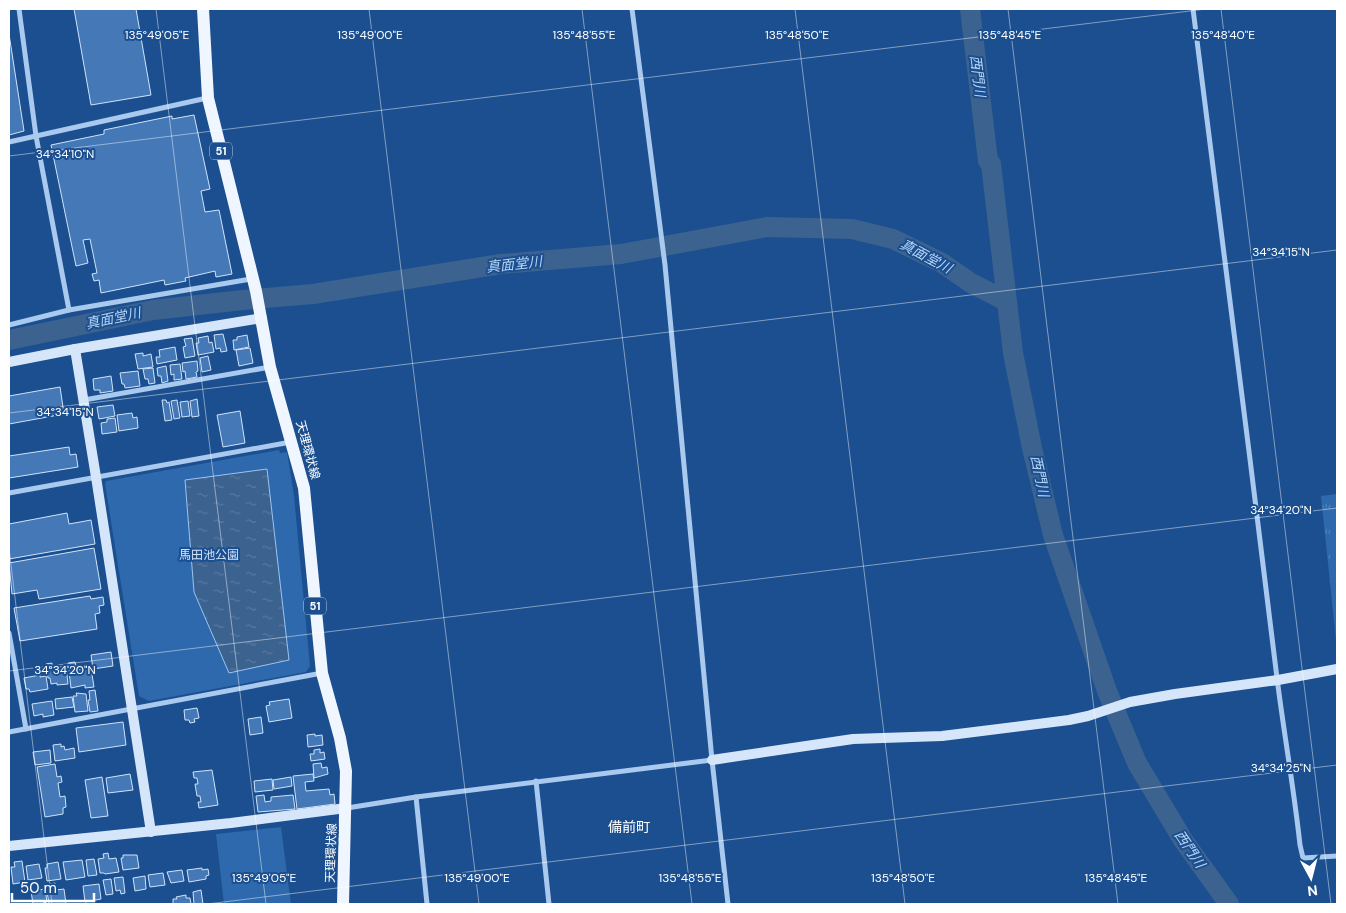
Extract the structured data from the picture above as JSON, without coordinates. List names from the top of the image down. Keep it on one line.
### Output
{"streets":{"main road":["51","天理環状線"]},"districts":["備前町"],"water":["西門川","真面堂川"],"parks":["馬田池公園"],"scale_bar":"50 m","north":"bottom","coordinates":["135°49'05\"E","135°49'00\"E","135°48'55\"E","135°48'50\"E","135°48'45\"E","135°48'40\"E","34°34'10\"N","34°34'15\"N","34°34'20\"N","34°34'25\"N"]}
